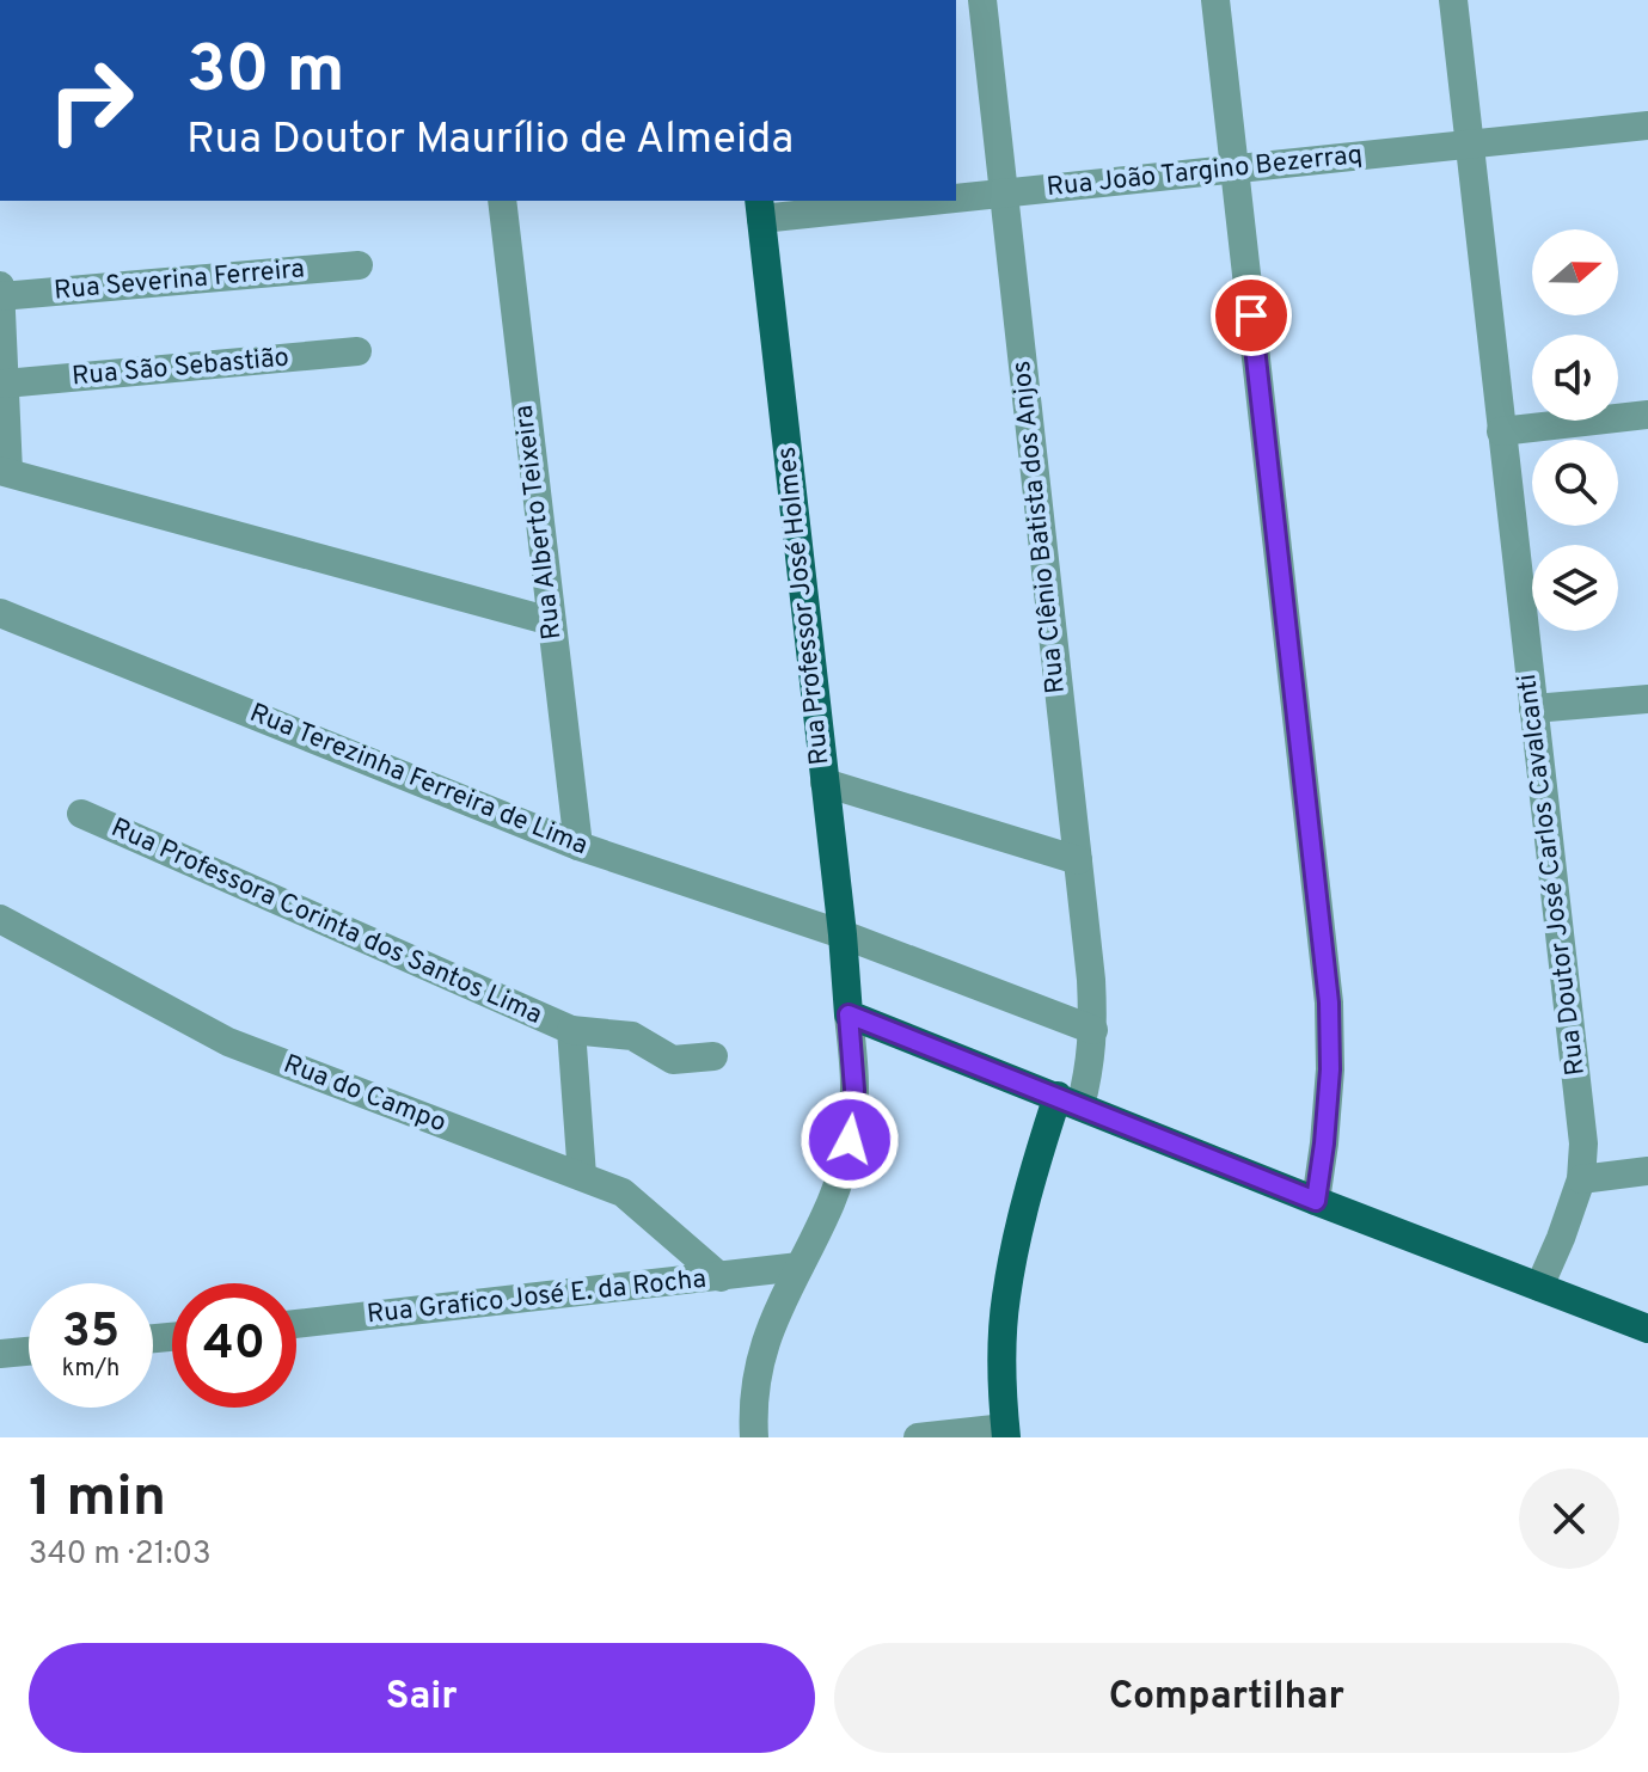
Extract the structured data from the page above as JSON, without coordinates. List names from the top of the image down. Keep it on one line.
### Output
{"streets":{"main road":["Rua Professor José Holmes"],"street":["Rua João Targino Bezerraq","Rua Severina Ferreira","Rua São Sebastião","Rua Alberto Teixeira","Rua Clênio Batista dos Anjos","Rua Terezinha Ferreira de Lima","Rua Doutor José Carlos Cavalcanti","Rua Professora Corinta dos Santos Lima","Rua do Campo","Rua Grafico José E. da Rocha"]},"crossings":[["Rua João Targino Bezerraq","Rua Clênio Batista dos Anjos"],["Rua João Targino Bezerraq","Rua Professor José Holmes"],["Rua João Targino Bezerraq","Rua Doutor José Carlos Cavalcanti"],["Rua Alberto Teixeira","Rua Terezinha Ferreira de Lima"],["Rua Clênio Batista dos Anjos","Rua Terezinha Ferreira de Lima"],["Rua Professor José Holmes","Rua Terezinha Ferreira de Lima"],["Rua Professora Corinta dos Santos Lima","Rua do Campo"],["Rua do Campo","Rua Grafico José E. da Rocha"]],"north":"right","page":{"turn":["30 m","Rua Doutor Maurílio de Almeida"],"speed":"35 km/h","limit":"40","heading":["1 min","340 m · 21:03"],"buttons":["Sair","Compartilhar"]}}
